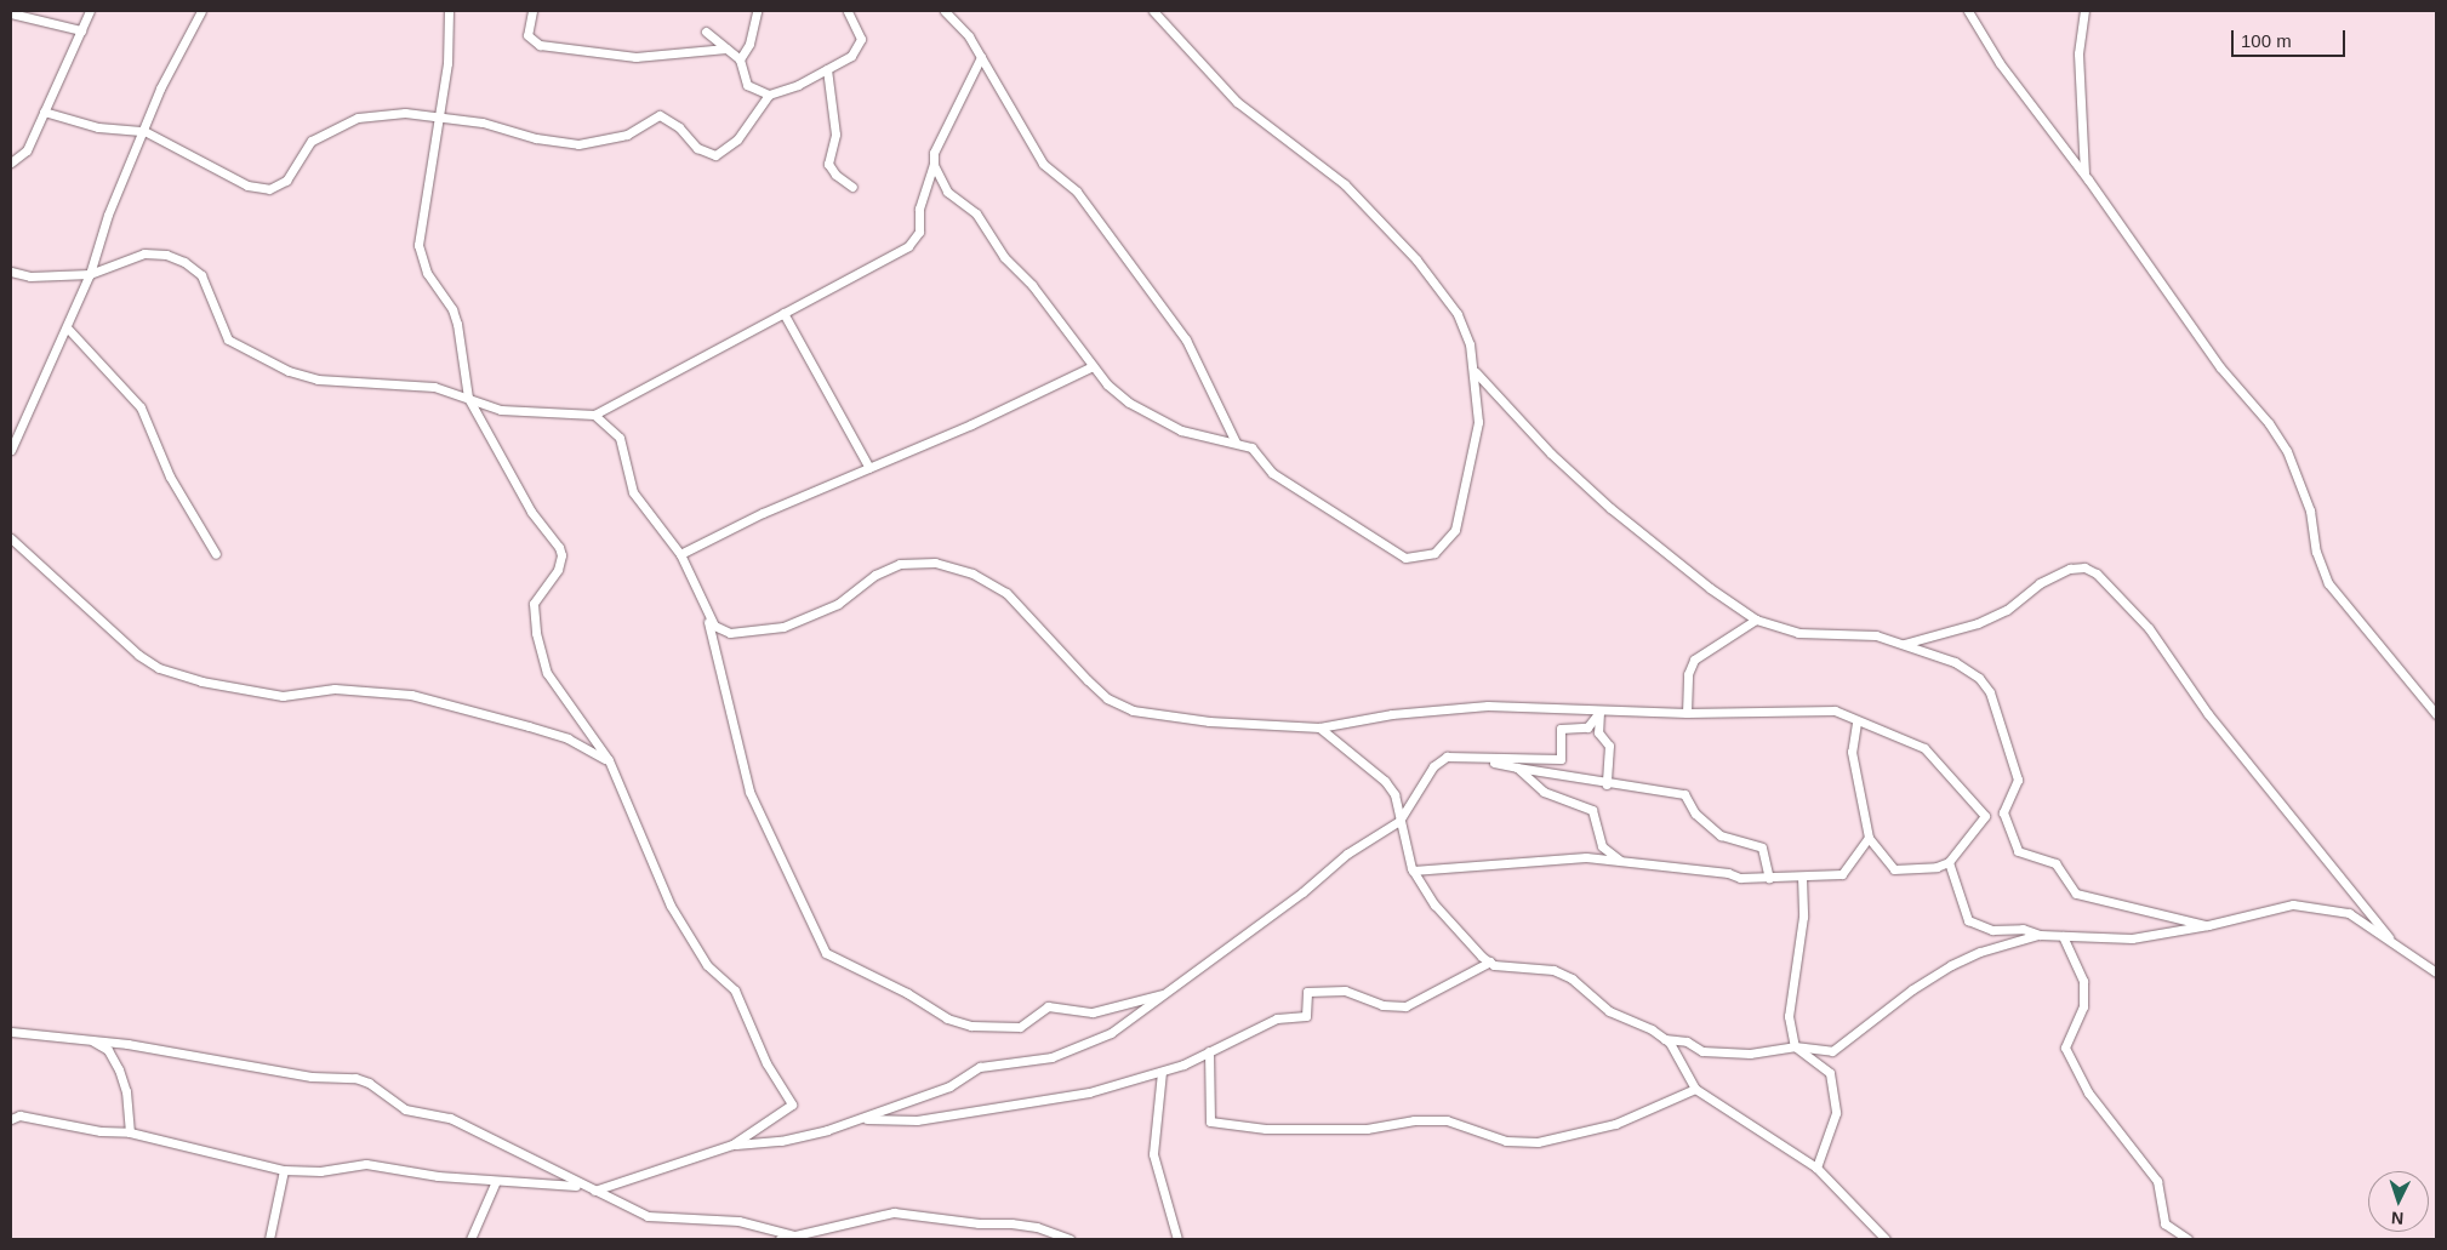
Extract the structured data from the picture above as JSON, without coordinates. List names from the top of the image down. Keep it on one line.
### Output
{"scale_bar":"100 m","north":"bottom"}
